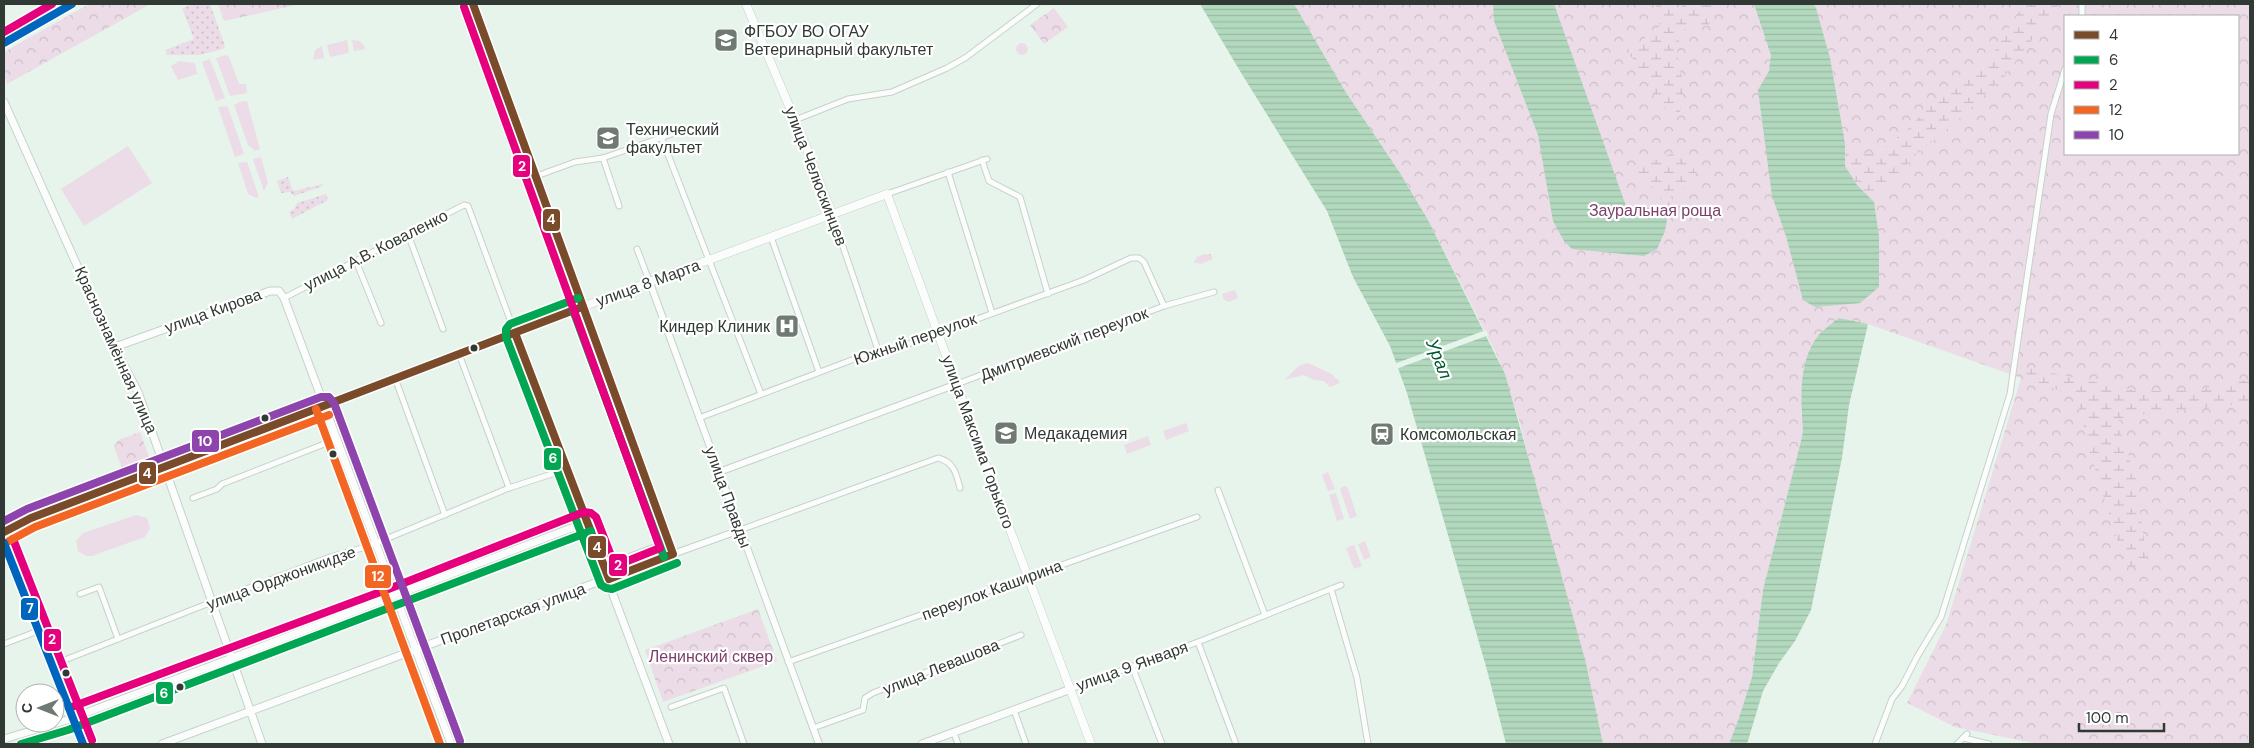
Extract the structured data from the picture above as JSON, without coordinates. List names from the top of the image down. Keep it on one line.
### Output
{"streets":{"main road":["улица Челюскинцев","улица 8 Марта","улица Кирова","Краснознамённая улица","улица Максима Горького","Пролетарская улица","улица 9 Января"],"street":["улица А.В. Коваленко","Южный переулок","Дмитриевский переулок","улица Правды","улица Орджоникидзе","переулок Каширина","улица Левашова"]},"crossings":[["улица Челюскинцев","улица 8 Марта"],["улица Челюскинцев","Южный переулок"],["улица А.В. Коваленко","улица 8 Марта"],["улица А.В. Коваленко","улица Кирова"],["улица 8 Марта","улица Кирова"],["улица 8 Марта","Южный переулок"],["улица 8 Марта","Краснознамённая улица"],["улица 8 Марта","улица Максима Горького"],["улица 8 Марта","улица Правды"],["улица Кирова","Краснознамённая улица"],["улица Кирова","улица Орджоникидзе"],["улица Кирова","Пролетарская улица"],["Южный переулок","Дмитриевский переулок"],["Южный переулок","улица Максима Горького"],["Южный переулок","улица Правды"],["Дмитриевский переулок","улица Максима Горького"],["Дмитриевский переулок","улица Правды"],["Краснознамённая улица","улица Орджоникидзе"],["Краснознамённая улица","Пролетарская улица"],["улица Максима Горького","переулок Каширина"],["улица Максима Горького","улица 9 Января"],["улица Правды","переулок Каширина"],["улица Правды","Пролетарская улица"],["улица Правды","улица Левашова"]],"water":["Урал"],"parks":["Зауральная роща","Ленинский сквер"],"places":{"school or university":["ФГБОУ ВО ОГАУ Ветеринарный факультет","Технический факультет","Медакадемия"],"hospital":["Киндер Клиник"],"station":["Комсомольская"]},"lines":["transit line 4","transit line 2","transit line 7","transit line 6","transit line 10","transit line 12"],"legend":["4","6","2","12","10"],"scale_bar":"100 m","north":"left"}
